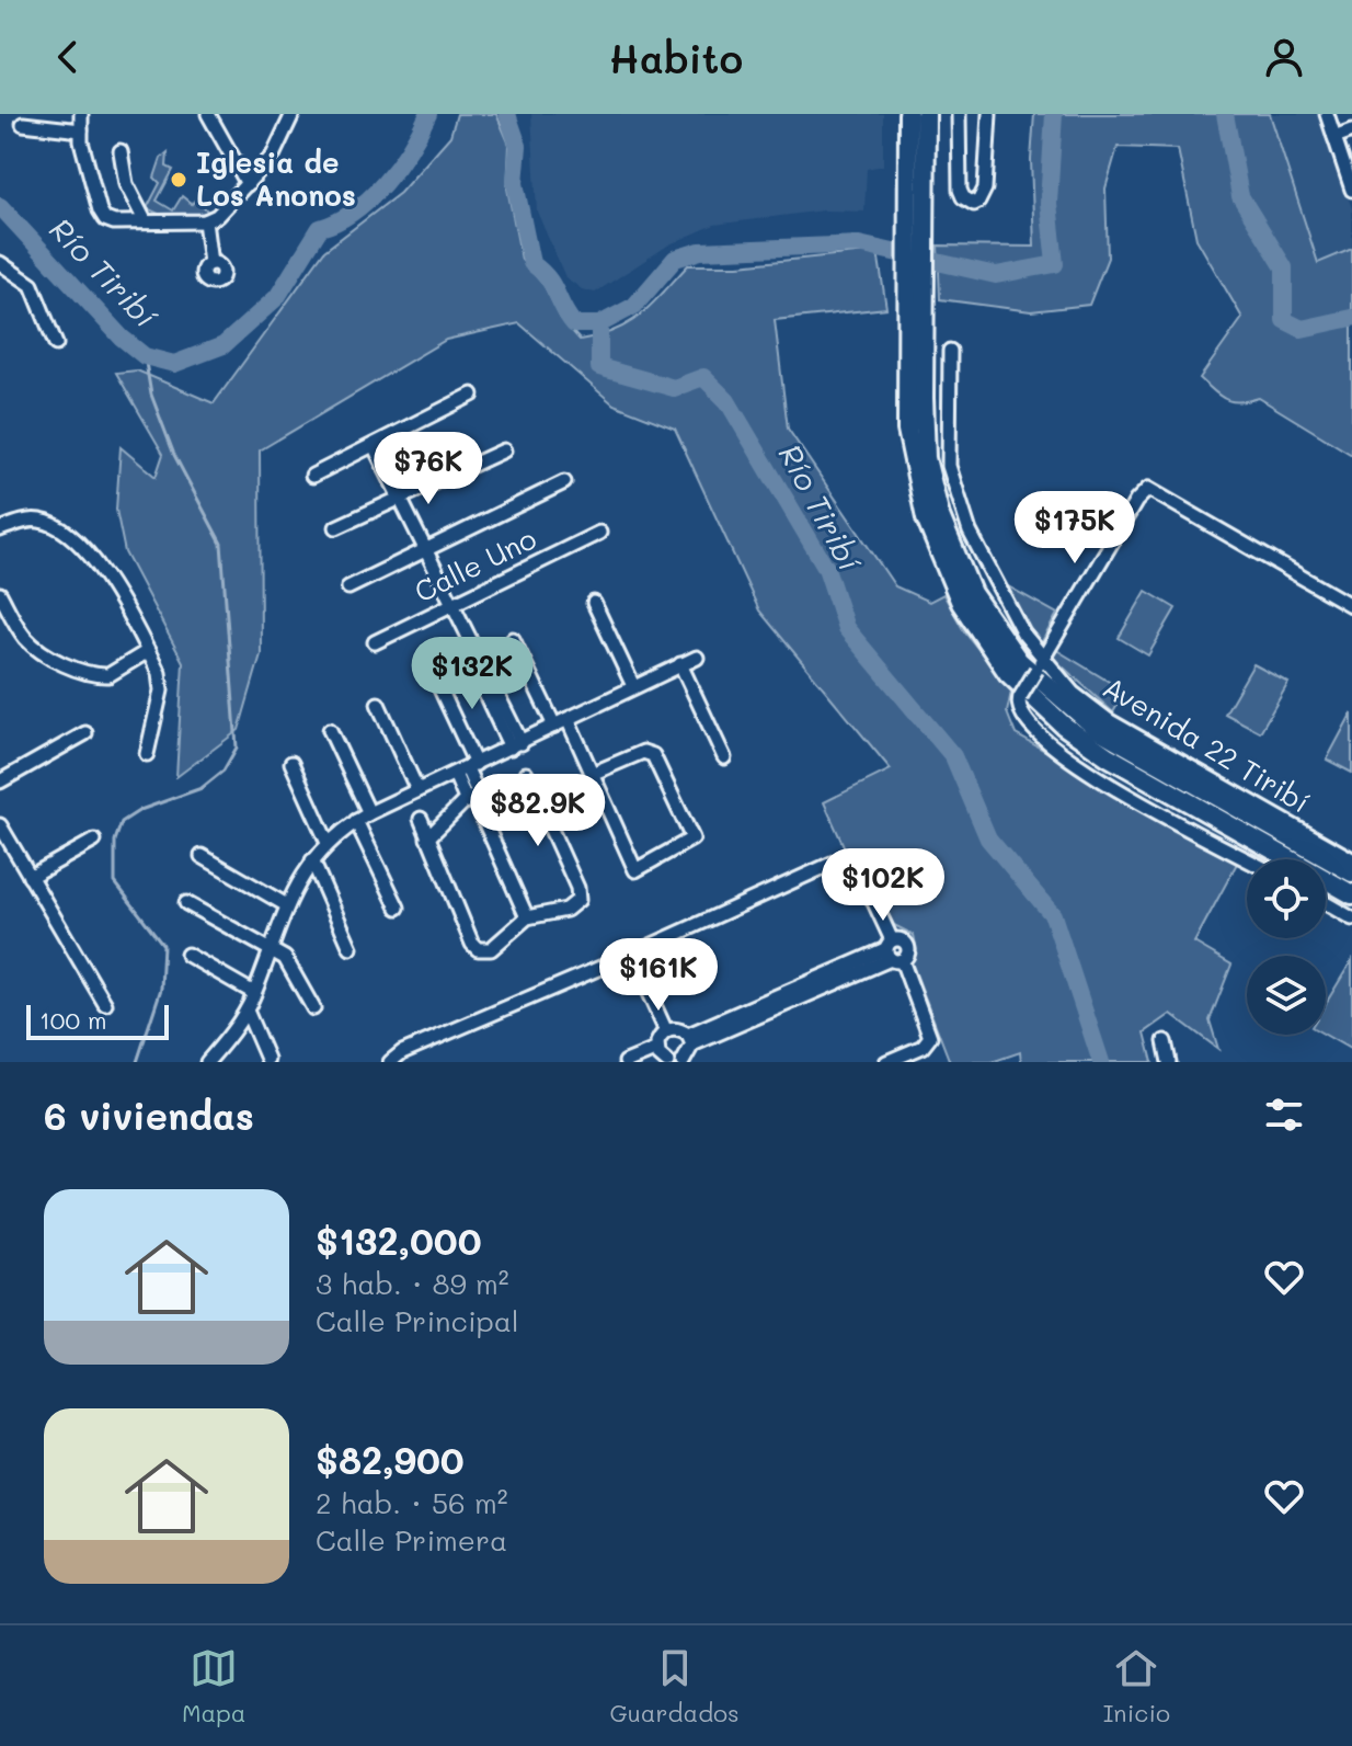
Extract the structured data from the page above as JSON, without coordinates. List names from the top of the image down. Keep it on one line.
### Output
{"streets":{"street":["Calle Uno","Avenida 22 Tiribí"]},"water":["Río Tiribí"],"places":["Iglesia de Los Anonos"],"scale_bar":"100 m","page":{"header":"Habito","price":["$76K","$175K","$132K","$82.9K","$102K","$161K"],"scale":"100 m","heading":"6 viviendas","list":[{"name":"$132,000","note":"3 hab. · 89 m² · Calle Principal"},{"name":"$82,900","note":"2 hab. · 56 m² · Calle Primera"}],"tabs":["Mapa","Guardados","Inicio"]}}
